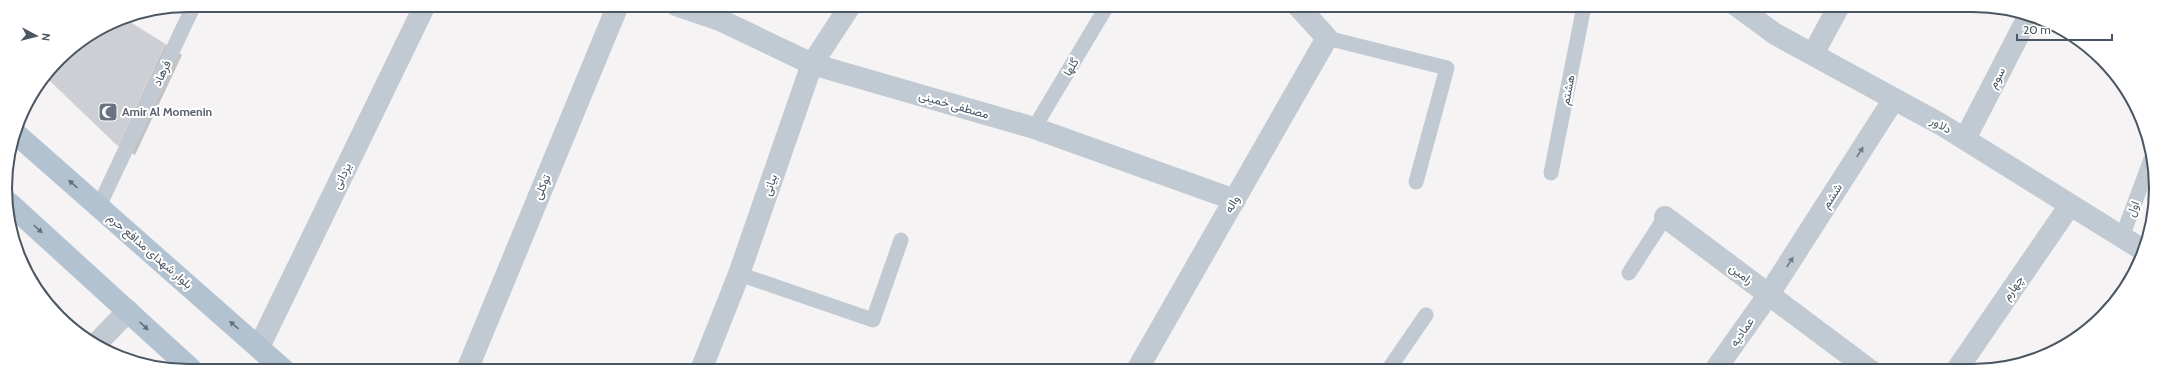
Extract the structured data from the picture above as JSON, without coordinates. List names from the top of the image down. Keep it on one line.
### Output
{"streets":{"main road":["بلوار شهدای مدافع حرم"],"street":["سوم","مصطفی خمینی","دلاور","یزدانی","بیانی","توکلی","ششم","واله","رامین","چهارم","عمادیه"],"lane":["گلها","فرهاد","هشتم","اول"]},"crossings":[["گلها","مصطفی خمینی"],["فرهاد","بلوار شهدای مدافع حرم"],["سوم","دلاور"],["مصطفی خمینی","بیانی"],["مصطفی خمینی","واله"],["دلاور","ششم"],["دلاور","اول"],["دلاور","چهارم"],["یزدانی","بلوار شهدای مدافع حرم"],["ششم","رامین"],["ششم","عمادیه"],["رامین","عمادیه"]],"one_way":["ششم"],"places":{"mosque":["Amir Al Momenin"]},"scale_bar":"20 m","north":"right"}
